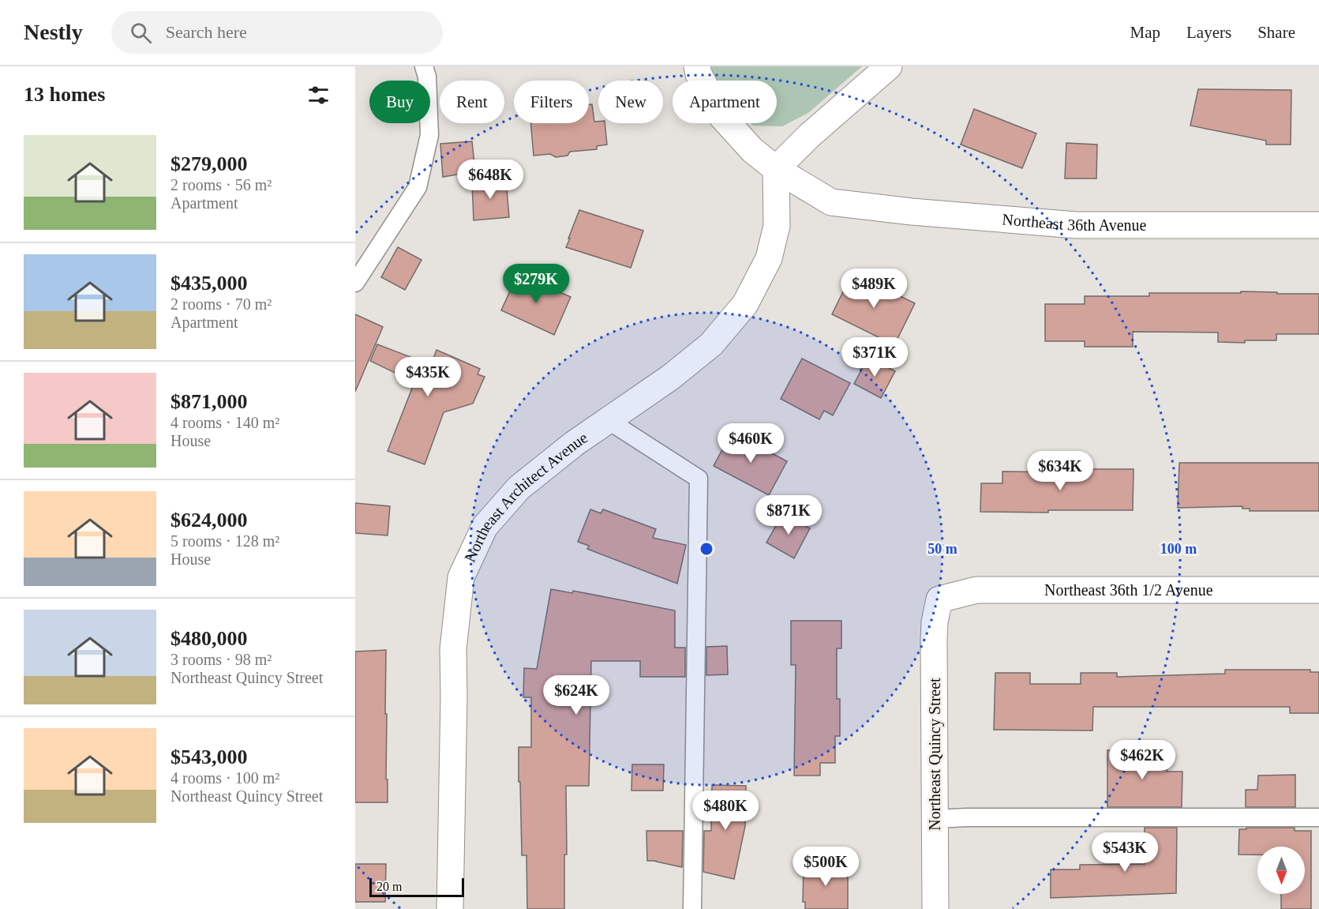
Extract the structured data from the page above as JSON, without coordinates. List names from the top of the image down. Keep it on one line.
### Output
{"streets":{"street":["Northeast 36th Avenue","Northeast Architect Avenue","Northeast 36th 1/2 Avenue","Northeast Quincy Street"]},"crossings":[["Northeast 36th Avenue","Northeast Architect Avenue"],["Northeast 36th 1/2 Avenue","Northeast Quincy Street"]],"scale_bar":"20 m","north":"bottom","page":{"header":"Nestly","search":"Search here","nav":["Map","Layers","Share"],"heading":"13 homes","chip":["Buy","Rent","Filters","New","Apartment"],"list":[{"name":"$279,000","note":"2 rooms · 56 m² · Apartment"},{"name":"$435,000","note":"2 rooms · 70 m² · Apartment"},{"name":"$871,000","note":"4 rooms · 140 m² · House"},{"name":"$624,000","note":"5 rooms · 128 m² · House"},{"name":"$480,000","note":"3 rooms · 98 m² · Northeast Quincy Street"},{"name":"$543,000","note":"4 rooms · 100 m² · Northeast Quincy Street"}],"price":["$648K","$279K","$489K","$371K","$435K","$460K","$634K","$871K","$624K","$462K","$480K","$543K","$500K"],"scale":"20 m"},"rings":["50 m","100 m"]}
